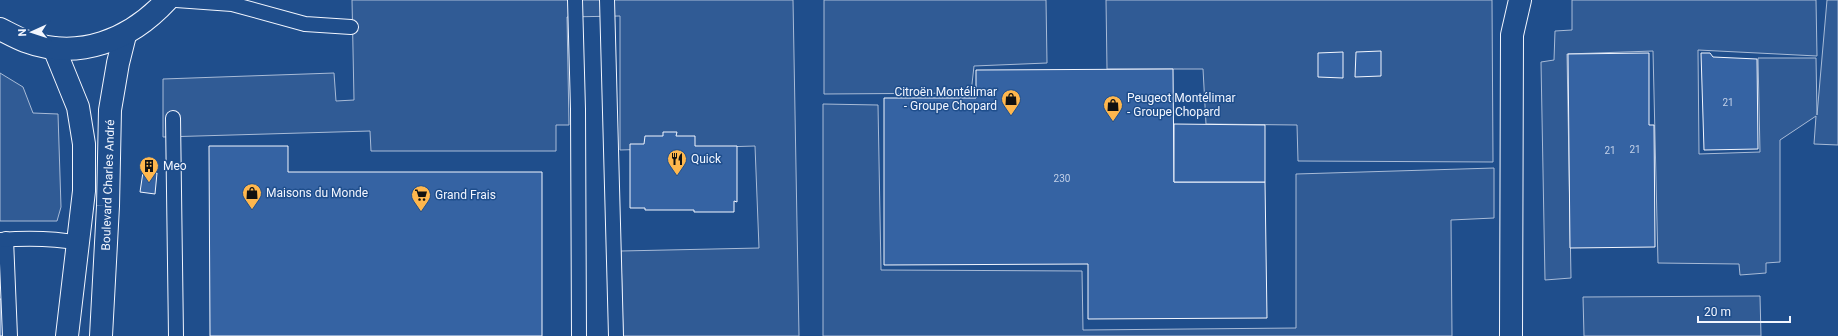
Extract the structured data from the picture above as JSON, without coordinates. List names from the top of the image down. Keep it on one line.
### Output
{"streets":{"street":["Boulevard Charles André"]},"places":{"shop":["Citroën Montélimar - Groupe Chopard","Peugeot Montélimar - Groupe Chopard","Maisons du Monde"],"restaurant":["Quick"],"building":["Meo"],"supermarket":["Grand Frais"]},"house_numbers":["21","21","21","230"],"scale_bar":"20 m","north":"left"}
